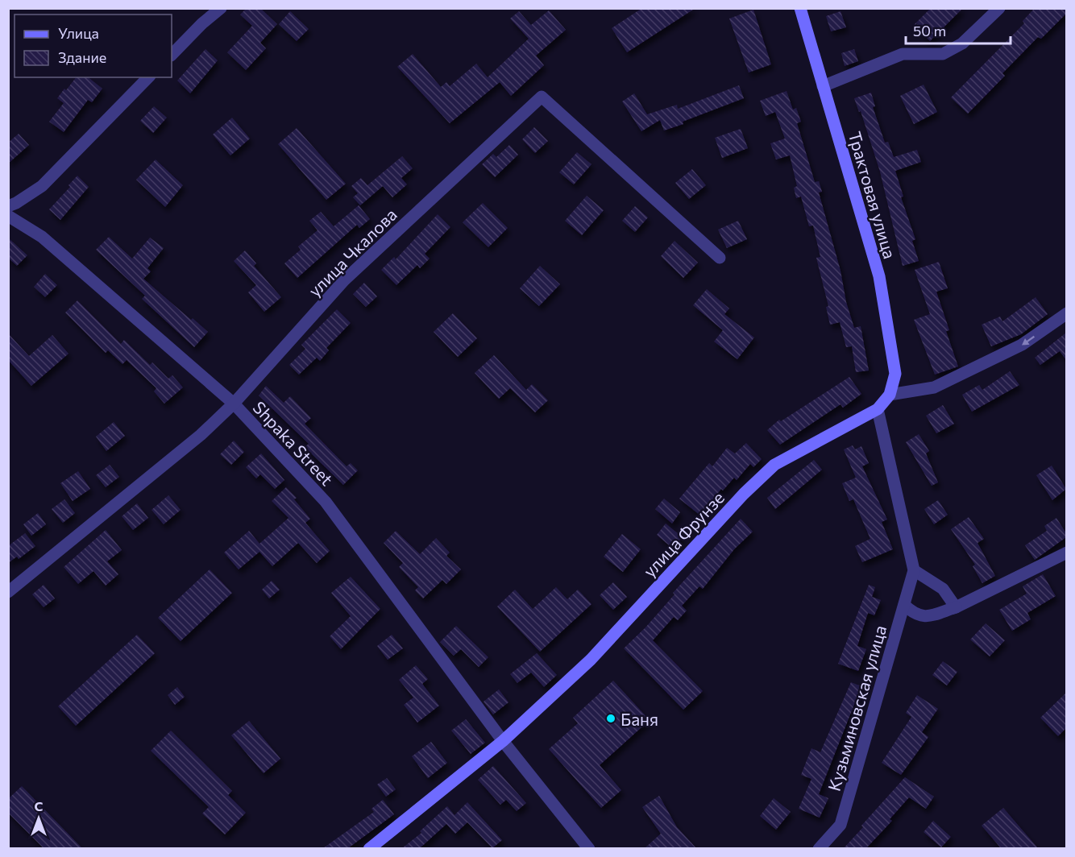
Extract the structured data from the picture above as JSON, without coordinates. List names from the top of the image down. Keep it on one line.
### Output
{"streets":{"street":["Трактовая улица","улица Чкалова","Shpaka Street","улица Фрунзе","Кузьминовская улица"]},"crossings":[["Трактовая улица","улица Фрунзе"],["улица Чкалова","Shpaka Street"],["Shpaka Street","улица Фрунзе"],["улица Фрунзе","Кузьминовская улица"]],"places":["Баня"],"legend":["Улица","Здание"],"scale_bar":"50 m","north":"top"}
